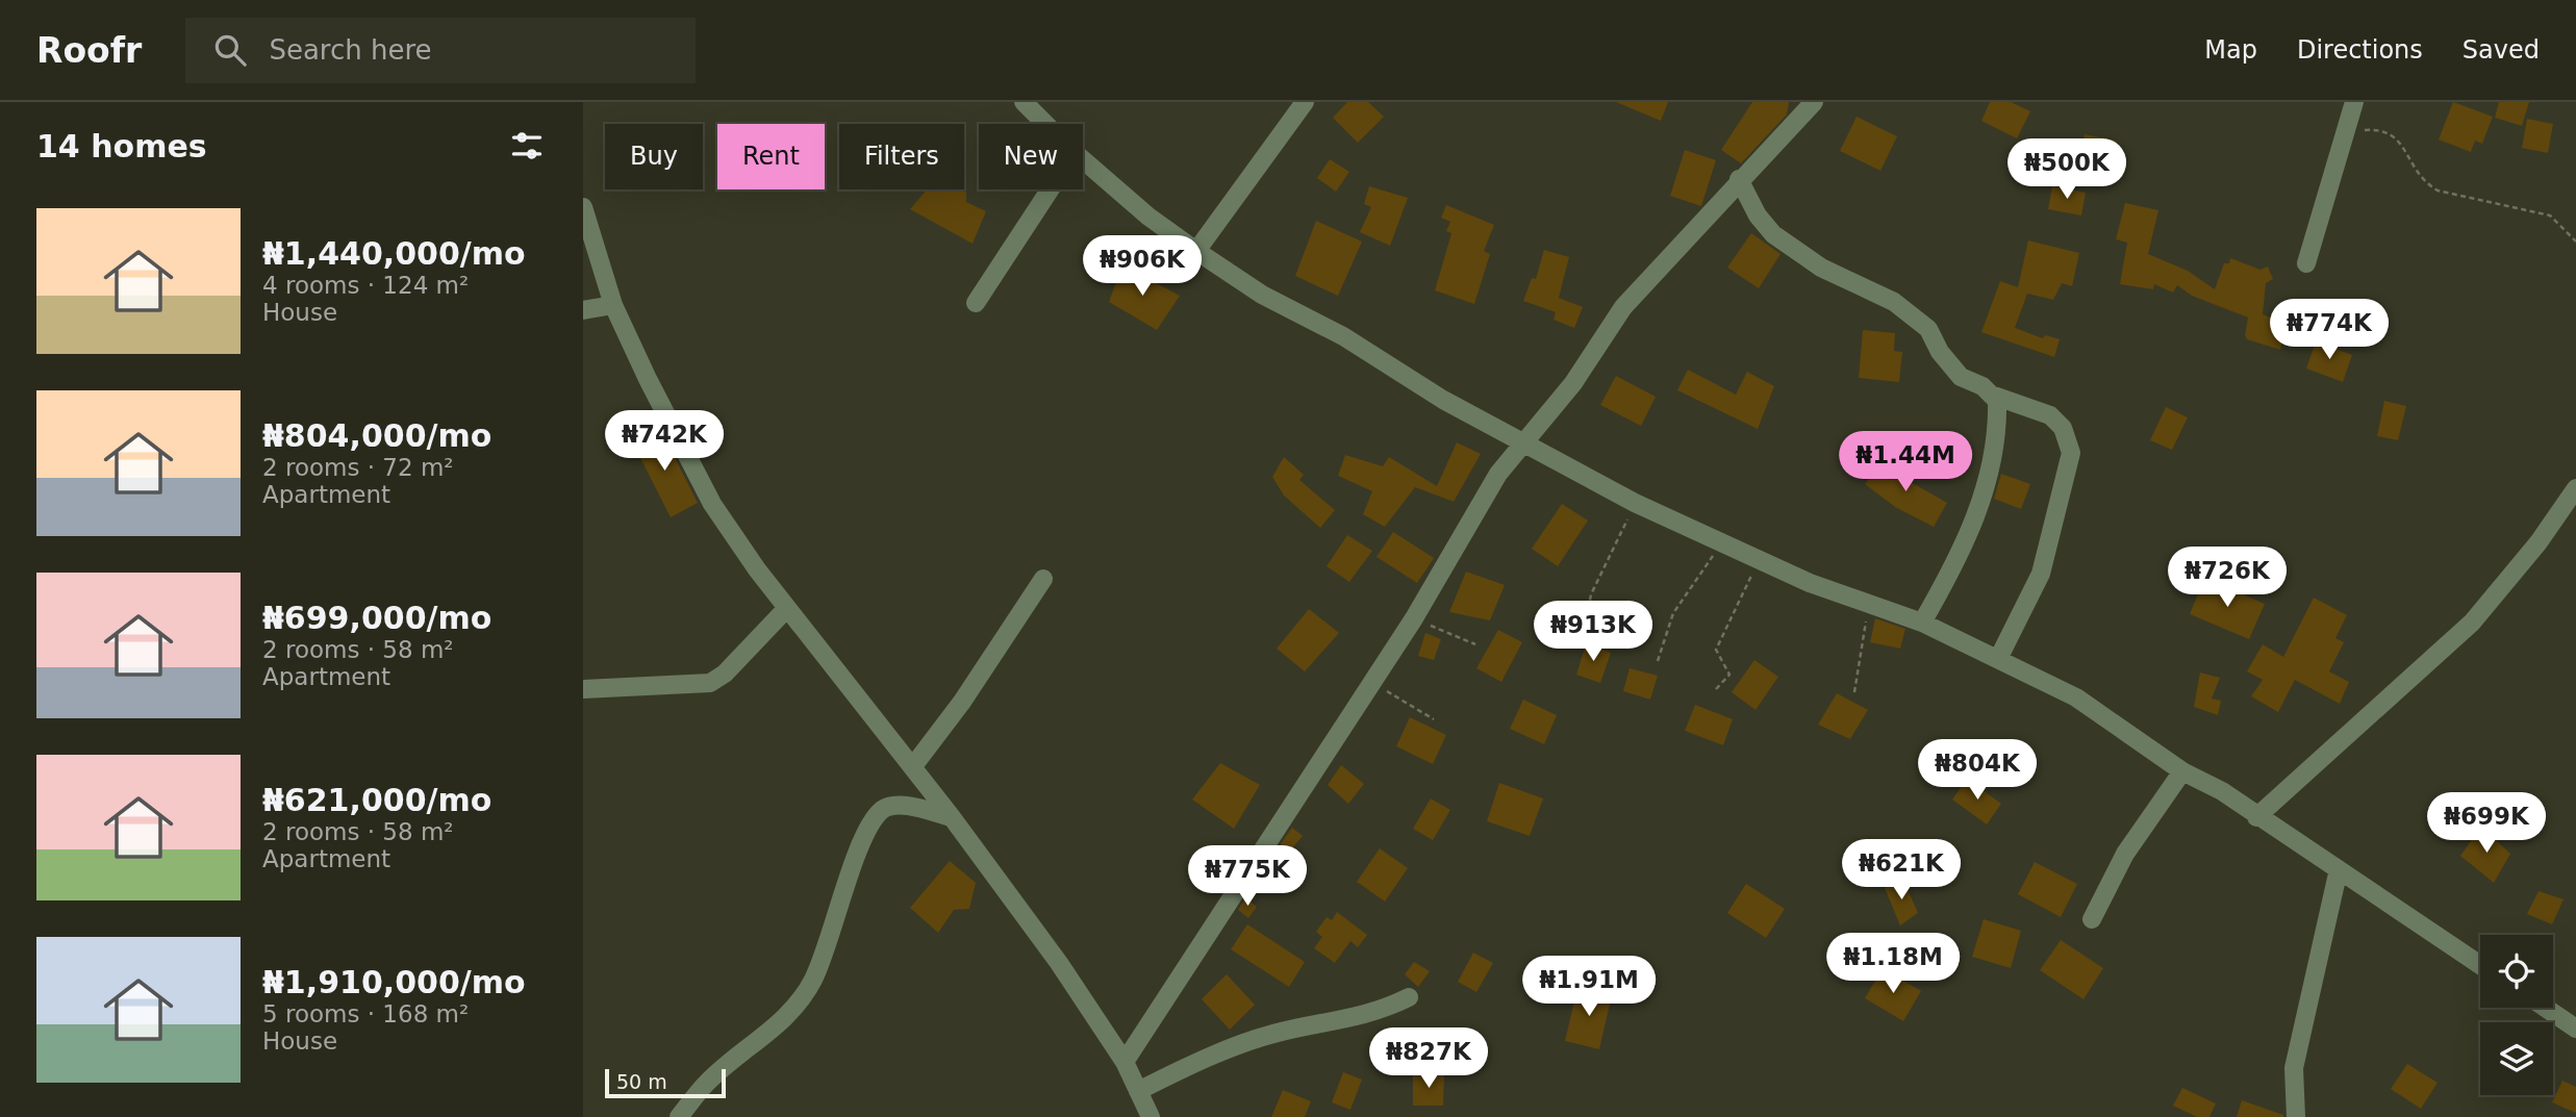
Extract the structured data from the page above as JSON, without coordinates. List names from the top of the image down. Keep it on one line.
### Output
{"scale_bar":"50 m","page":{"header":"Roofr","search":"Search here","nav":["Map","Directions","Saved"],"heading":"14 homes","chip":["Buy","Rent","Filters","New"],"price":["₦500K","₦906K","₦774K","₦742K","₦1.44M","₦726K","₦913K","₦804K","₦699K","₦621K","₦775K","₦1.18M","₦1.91M","₦827K"],"list":[{"name":"₦1,440,000/mo","note":"4 rooms · 124 m² · House"},{"name":"₦804,000/mo","note":"2 rooms · 72 m² · Apartment"},{"name":"₦699,000/mo","note":"2 rooms · 58 m² · Apartment"},{"name":"₦621,000/mo","note":"2 rooms · 58 m² · Apartment"},{"name":"₦1,910,000/mo","note":"5 rooms · 168 m² · House"}],"scale":"50 m"}}
